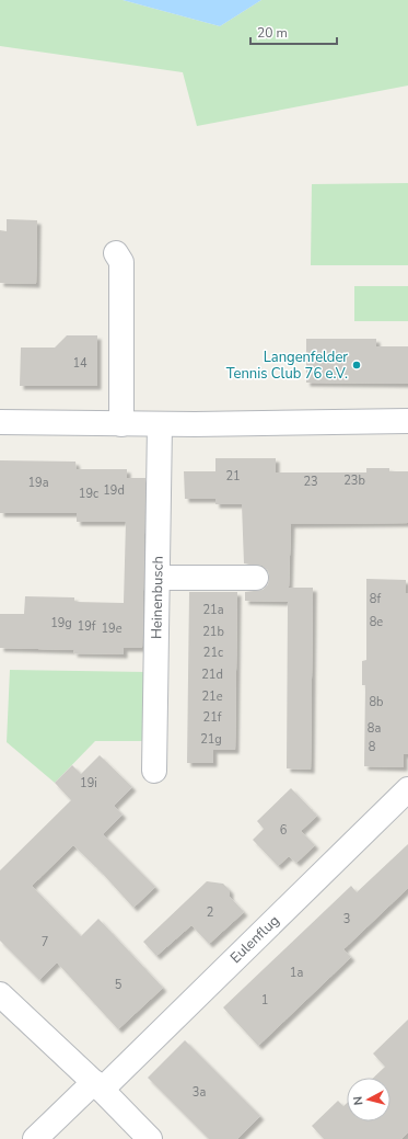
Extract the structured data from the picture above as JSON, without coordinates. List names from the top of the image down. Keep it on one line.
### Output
{"streets":{"street":["Heinenbusch","Eulenflug"]},"places":["Langenfelder Tennis Club 76 e.V."],"house_numbers":["14","21","23b","23","19a","19d","19c","8f","21a","8e","19g","19f","19e","21b","21c","21d","21e","8b","21f","8a","21g","8","19i","6","2","3","7","1a","5","1","3a"],"scale_bar":"20 m","north":"left"}
